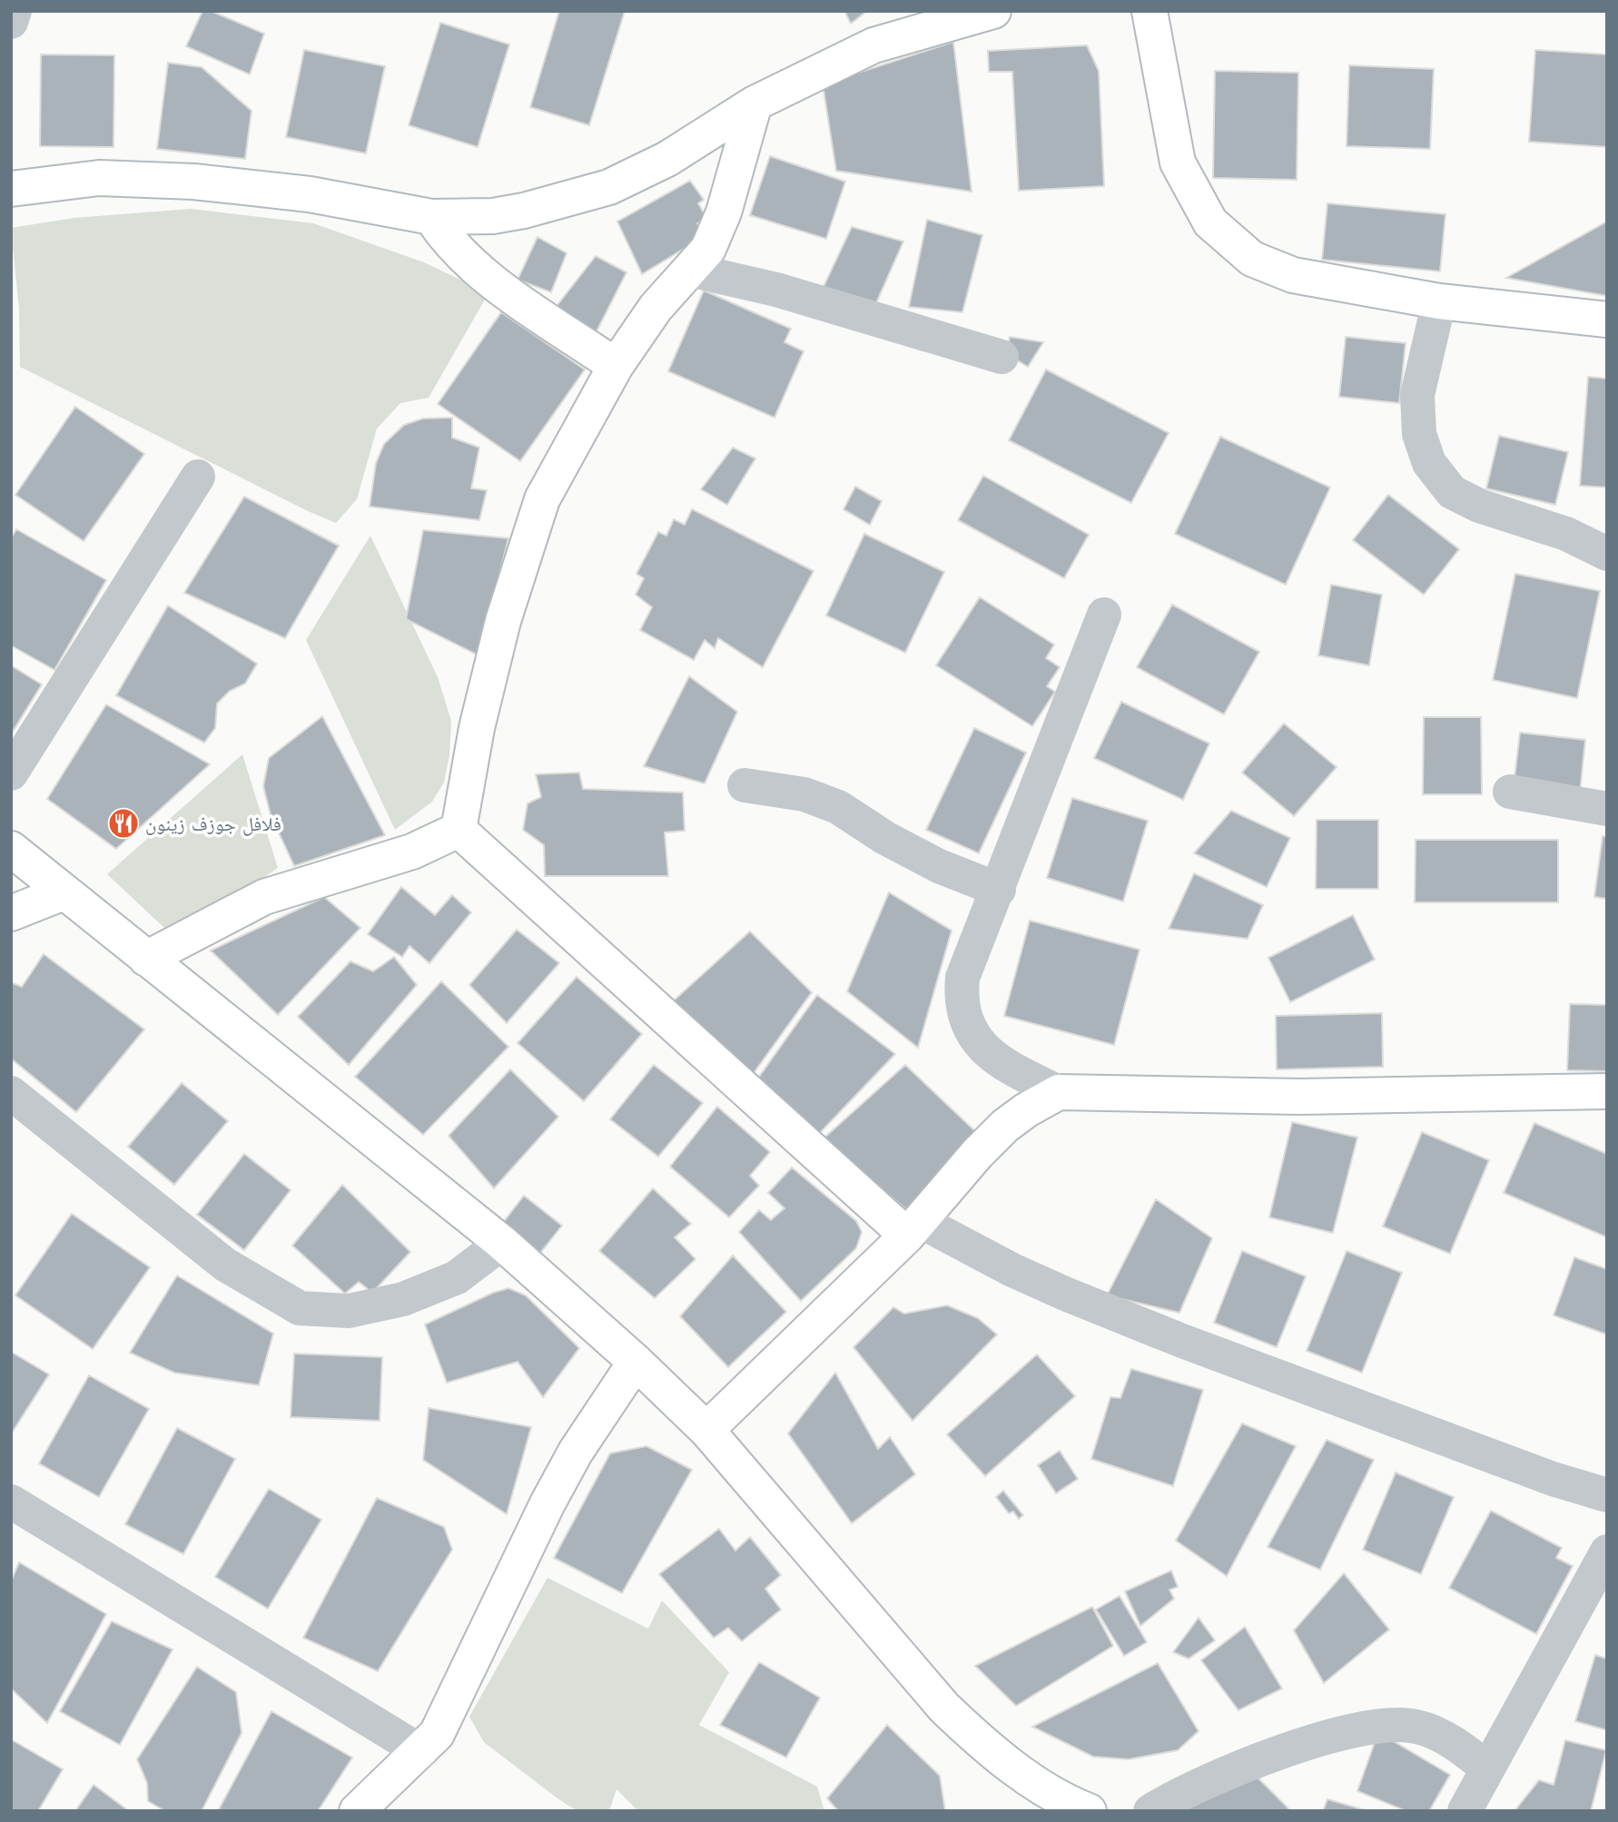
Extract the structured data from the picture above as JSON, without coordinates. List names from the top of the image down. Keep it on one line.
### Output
{"places":{"restaurant":["فلافل جوزف زينون"]}}
